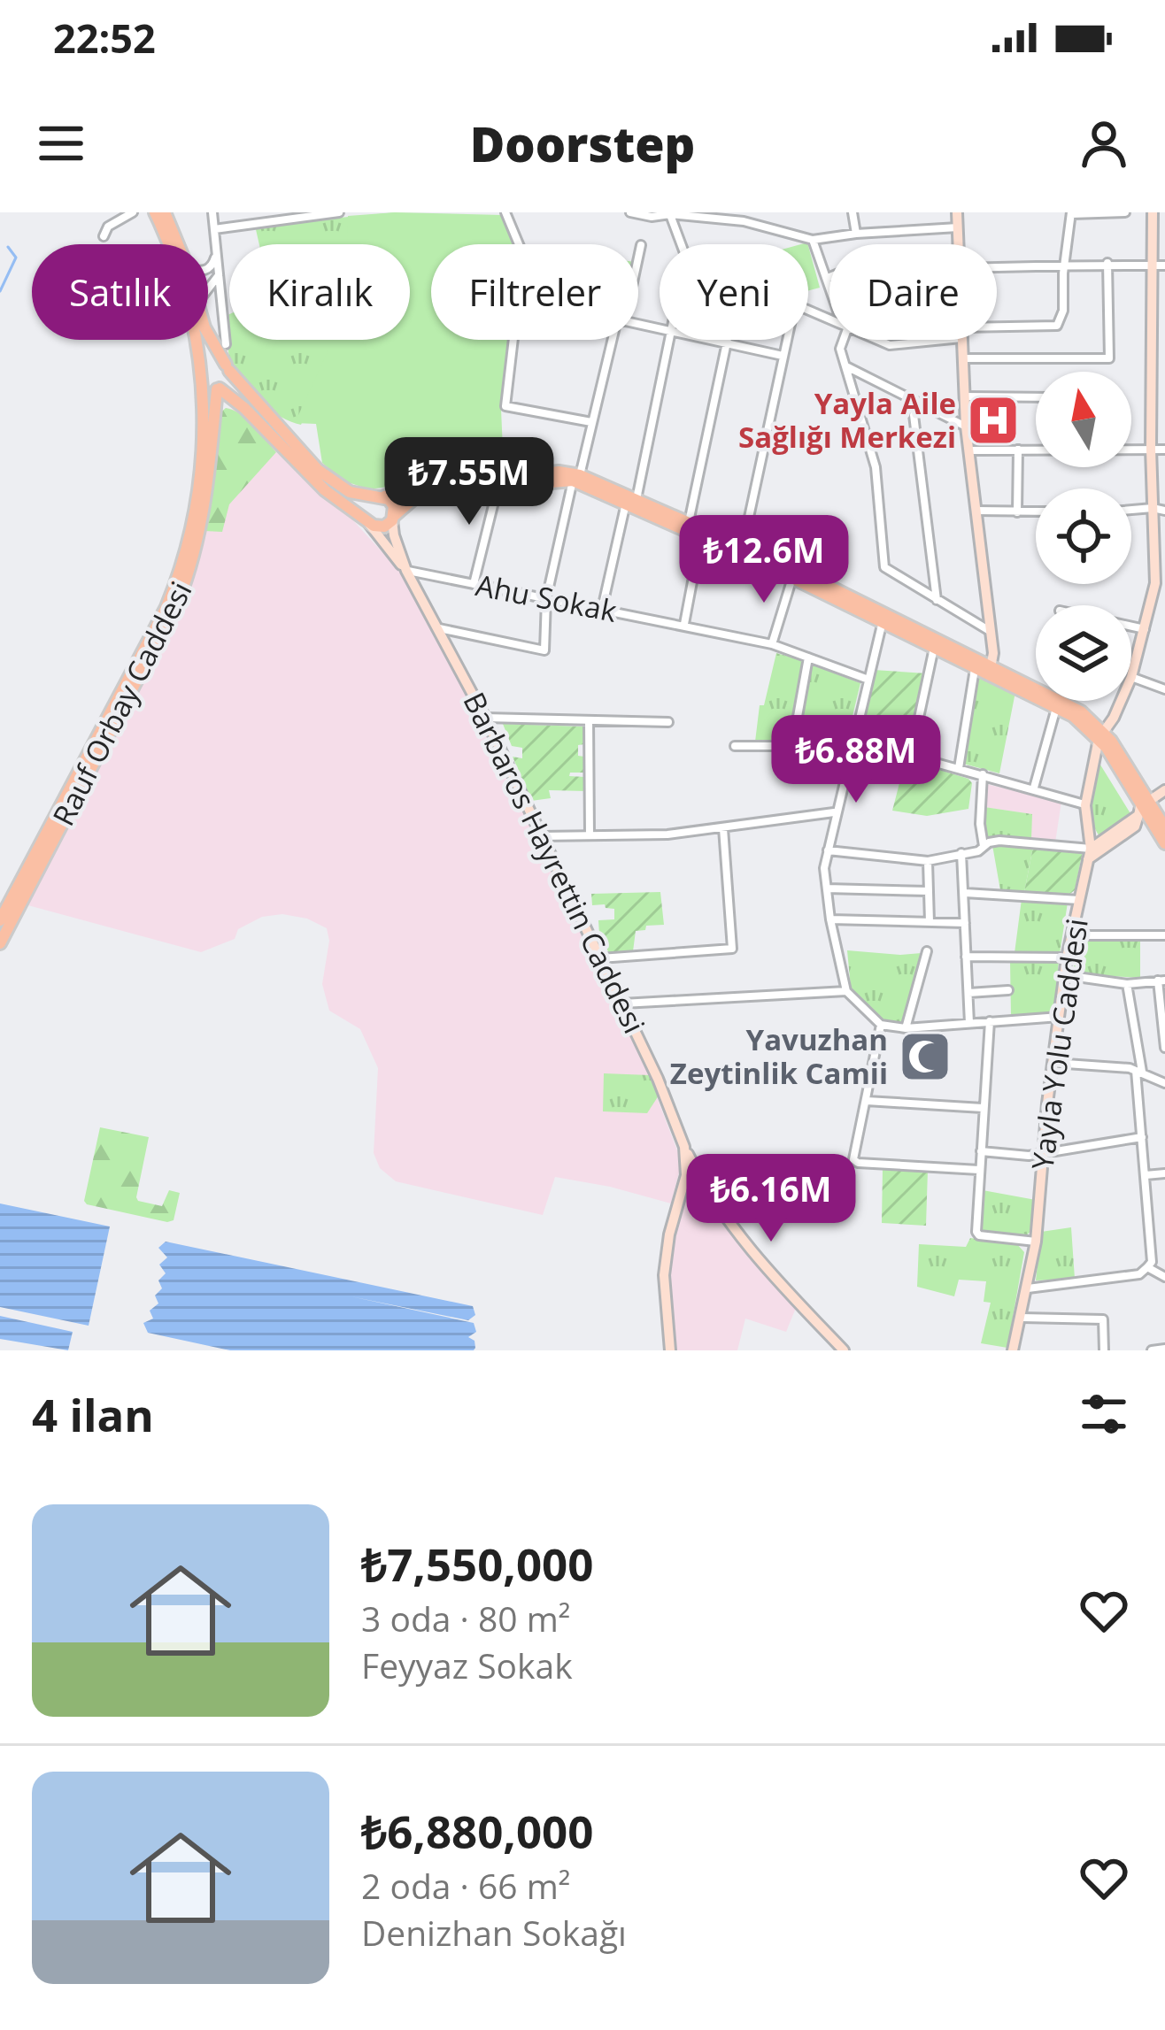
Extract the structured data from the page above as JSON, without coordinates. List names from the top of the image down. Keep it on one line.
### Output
{"streets":{"main road":["Rauf Orbay Caddesi"],"street":["Ahu Sokak","Barbaros Hayrettin Caddesi","Yayla Yolu Caddesi"]},"crossings":[["Ahu Sokak","Barbaros Hayrettin Caddesi"]],"places":{"hospital":["Yayla Aile Sağlığı Merkezi"],"mosque":["Yavuzhan Zeytinlik Camii"]},"north":"top","page":{"status":"22:52","header":"Doorstep","chip":["Satılık","Kiralık","Filtreler","Yeni","Daire"],"price":["₺7.55M","₺12.6M","₺6.88M","₺6.16M"],"heading":"4 ilan","list":[{"name":"₺7,550,000","note":"3 oda · 80 m² · Feyyaz Sokak"},{"name":"₺6,880,000","note":"2 oda · 66 m² · Denizhan Sokağı"}]}}
